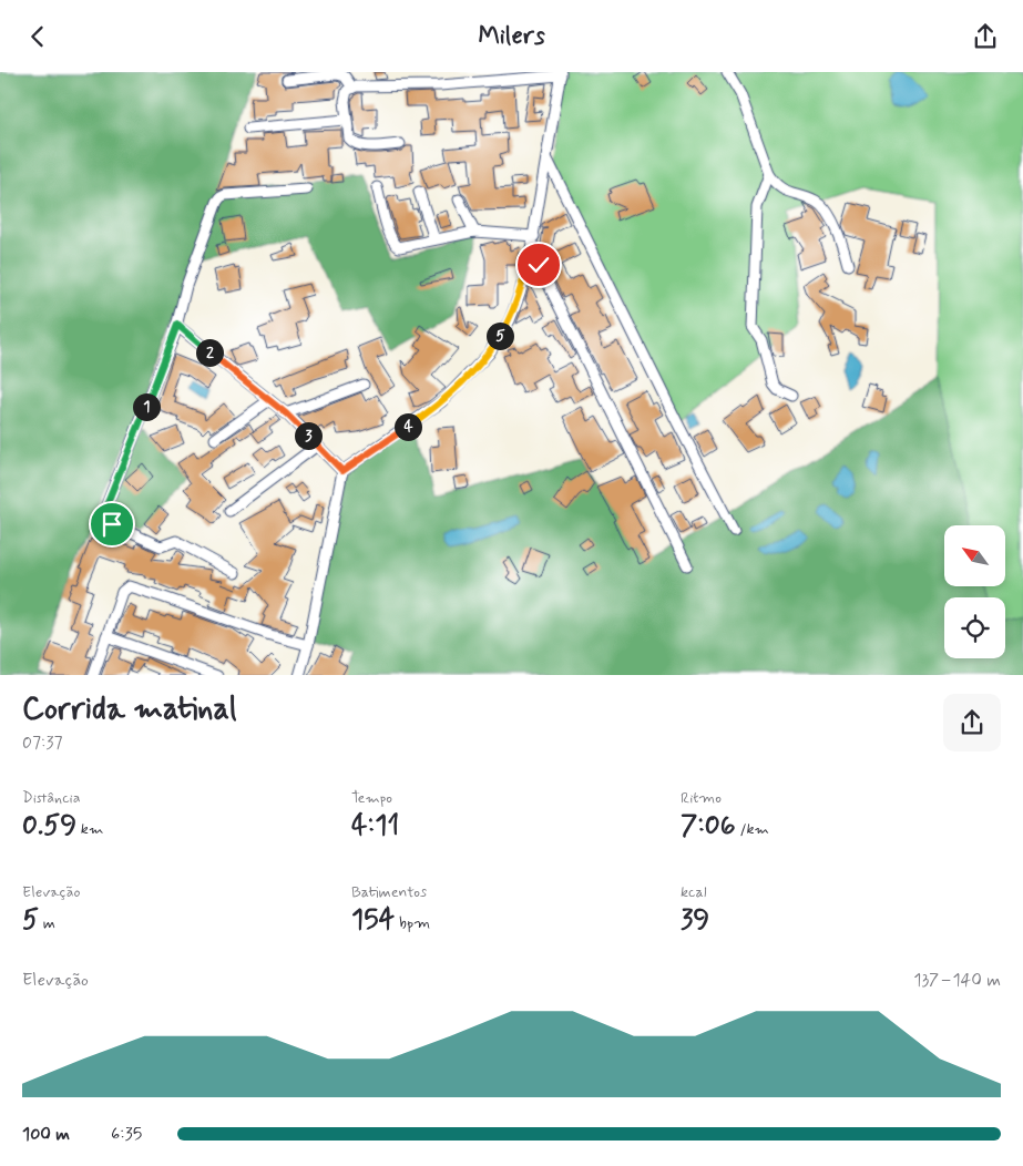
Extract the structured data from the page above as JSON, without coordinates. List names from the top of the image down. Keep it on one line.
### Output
{"north":"top left","page":{"header":"Milers","pins":["5","2","1","4","3"],"heading":["Corrida matinal","07:37"],"stats":[["Distância","0.59 km"],["Tempo","4:11"],["Ritmo","7:06 /km"],["Elevação","5 m"],["Batimentos","154 bpm"],["kcal","39"]],"chart":["Elevação","137–140 m"],"list":[{"name":"100 m","note":"6:35"}]}}
